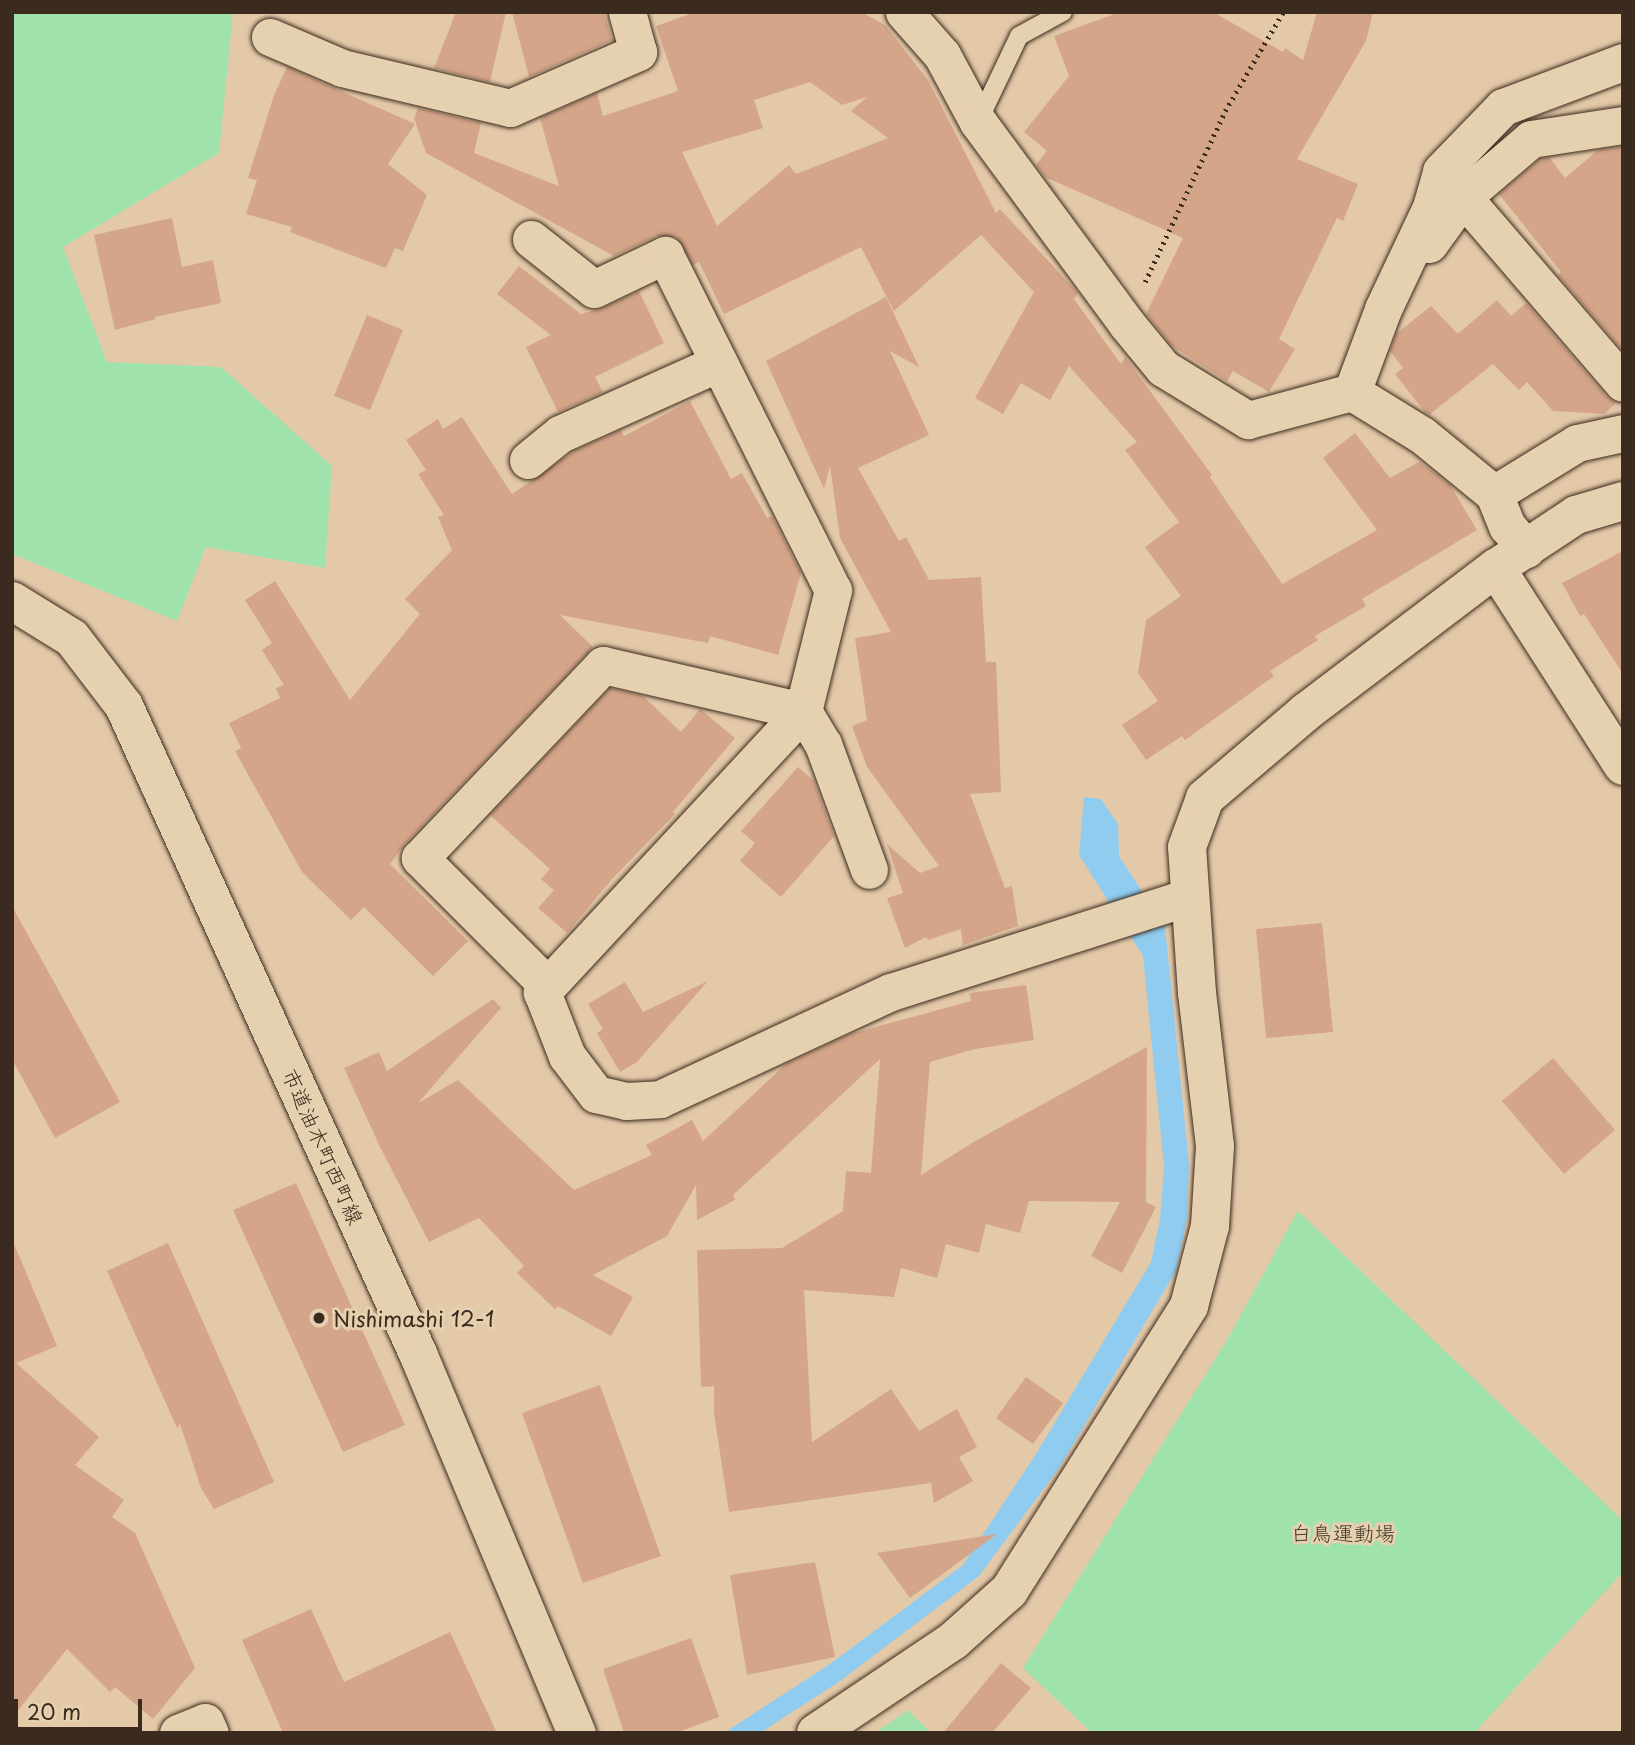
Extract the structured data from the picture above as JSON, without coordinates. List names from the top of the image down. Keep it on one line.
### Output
{"streets":{"street":["市道油木町西町線"]},"parks":["白鳥運動場"],"places":["Nishimashi 12-1"],"scale_bar":"20 m"}
